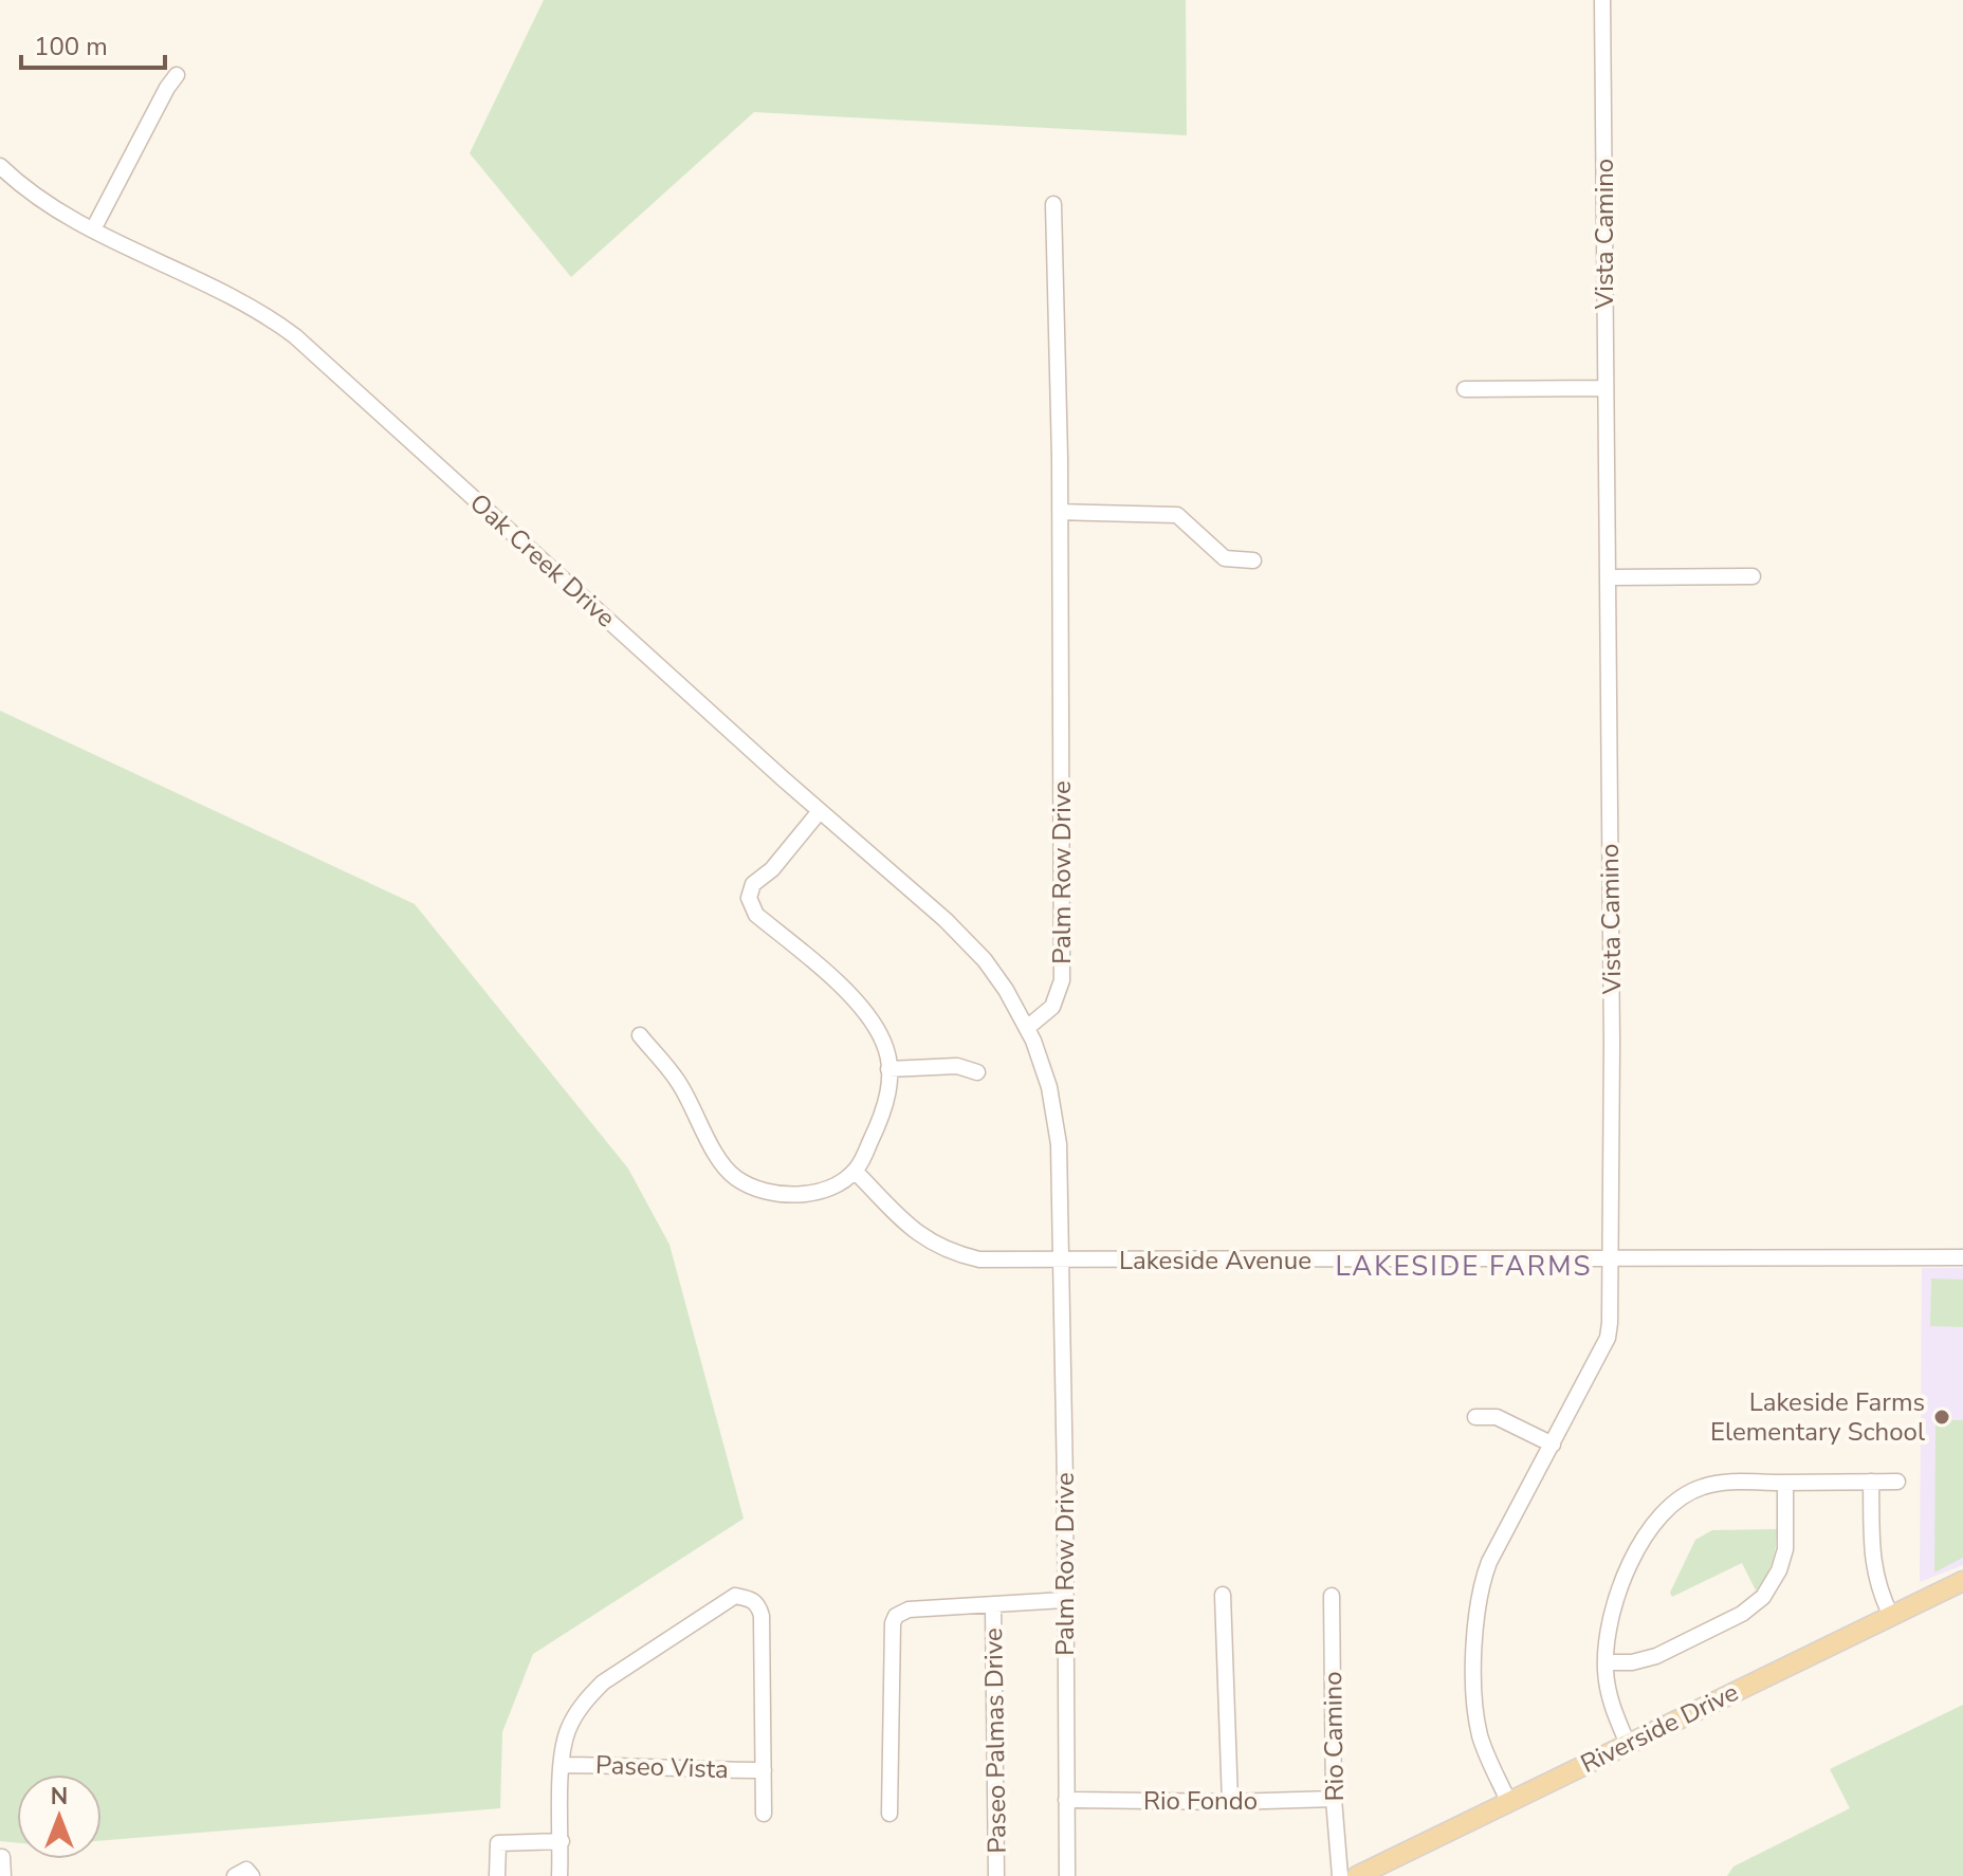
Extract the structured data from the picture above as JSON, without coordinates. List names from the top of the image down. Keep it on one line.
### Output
{"streets":{"main road":["Riverside Drive"],"street":["Vista Camino","Oak Creek Drive","Palm Row Drive","Lakeside Avenue","Rio Camino","Paseo Palmas Drive","Paseo Vista","Rio Fondo"]},"crossings":[["Vista Camino","Lakeside Avenue"],["Vista Camino","Riverside Drive"],["Oak Creek Drive","Palm Row Drive"],["Palm Row Drive","Lakeside Avenue"],["Palm Row Drive","Rio Fondo"],["Rio Camino","Rio Fondo"]],"districts":["LAKESIDE FARMS"],"places":["Lakeside Farms Elementary School"],"scale_bar":"100 m","north":"top"}
